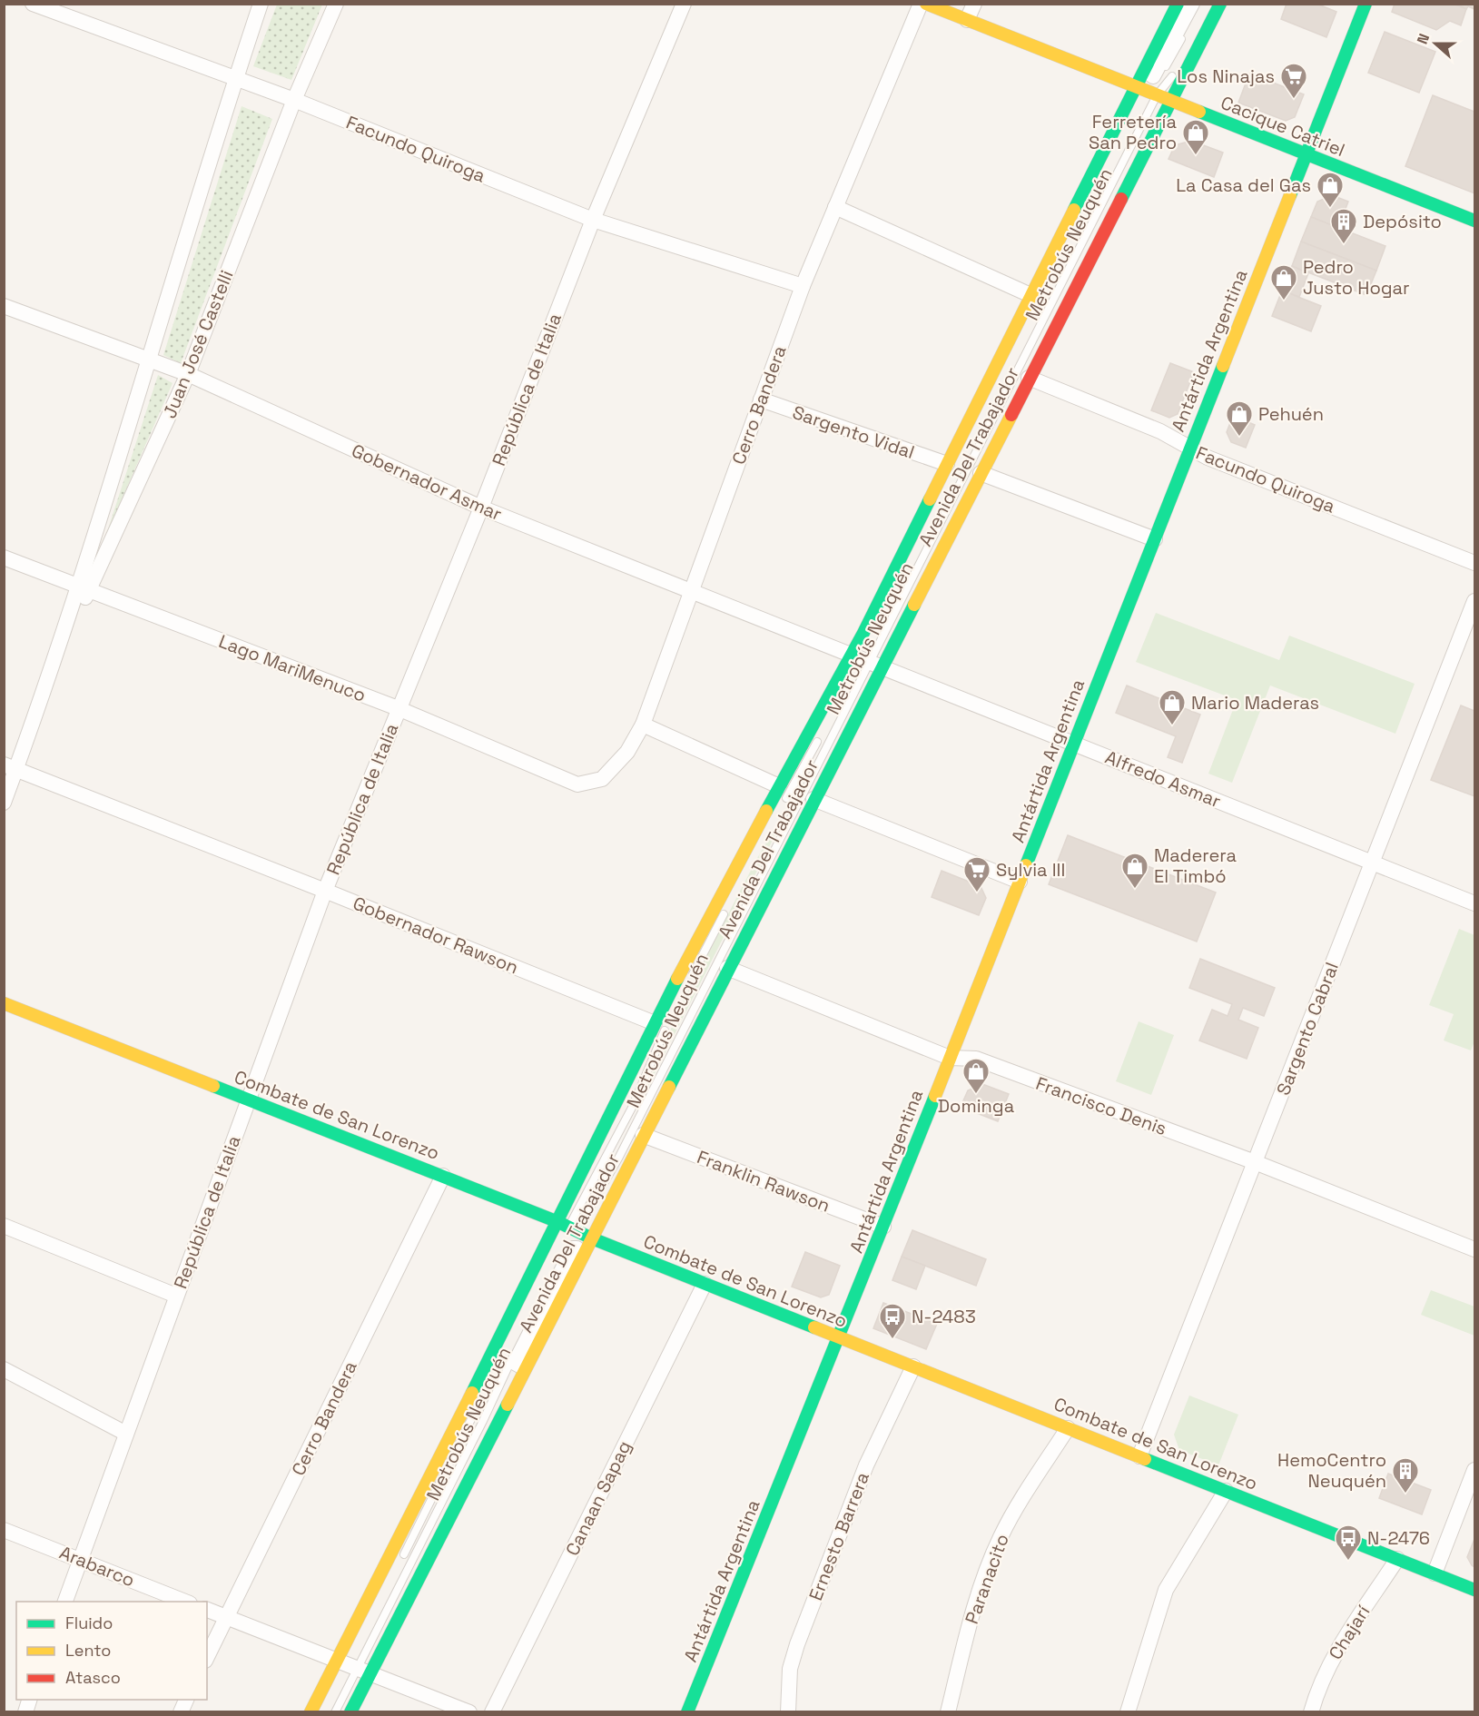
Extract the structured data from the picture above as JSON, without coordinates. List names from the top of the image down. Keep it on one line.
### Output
{"streets":{"main road":["Cacique Catriel","Antártida Argentina","Avenida Del Trabajador","Combate de San Lorenzo"],"street":["Facundo Quiroga","Juan José Castelli","República de Italia","Cerro Bandera","Sargento Vidal","Gobernador Asmar","Lago MariMenuco","Alfredo Asmar","Gobernador Rawson","Sargento Cabral","Francisco Denis","Franklin Rawson","Canaan Sapag","Ernesto Barrera","Arabarco","Paranacito","Chajarí"],"lane":["Metrobús Neuquén"]},"crossings":[["Cacique Catriel","Metrobús Neuquén"],["Cacique Catriel","Antártida Argentina"],["Cacique Catriel","Avenida Del Trabajador"],["Facundo Quiroga","Juan José Castelli"],["Facundo Quiroga","Antártida Argentina"],["Facundo Quiroga","República de Italia"],["Facundo Quiroga","Cerro Bandera"],["Facundo Quiroga","Avenida Del Trabajador"],["Metrobús Neuquén","Avenida Del Trabajador"],["Metrobús Neuquén","Gobernador Asmar"],["Metrobús Neuquén","Alfredo Asmar"],["Metrobús Neuquén","Combate de San Lorenzo"],["Juan José Castelli","Gobernador Asmar"],["Juan José Castelli","Lago MariMenuco"],["Juan José Castelli","Gobernador Rawson"],["Antártida Argentina","Alfredo Asmar"],["Antártida Argentina","Francisco Denis"],["Antártida Argentina","Combate de San Lorenzo"],["Antártida Argentina","Franklin Rawson"],["República de Italia","Gobernador Asmar"],["República de Italia","Lago MariMenuco"],["República de Italia","Gobernador Rawson"],["República de Italia","Combate de San Lorenzo"],["República de Italia","Arabarco"],["Cerro Bandera","Sargento Vidal"],["Cerro Bandera","Gobernador Asmar"],["Cerro Bandera","Lago MariMenuco"],["Cerro Bandera","Combate de San Lorenzo"],["Sargento Vidal","Avenida Del Trabajador"],["Avenida Del Trabajador","Gobernador Asmar"],["Avenida Del Trabajador","Alfredo Asmar"],["Avenida Del Trabajador","Gobernador Rawson"],["Avenida Del Trabajador","Francisco Denis"],["Avenida Del Trabajador","Combate de San Lorenzo"],["Avenida Del Trabajador","Franklin Rawson"],["Gobernador Asmar","Alfredo Asmar"],["Alfredo Asmar","Sargento Cabral"],["Sargento Cabral","Francisco Denis"],["Sargento Cabral","Combate de San Lorenzo"],["Combate de San Lorenzo","Canaan Sapag"],["Combate de San Lorenzo","Ernesto Barrera"],["Combate de San Lorenzo","Paranacito"],["Combate de San Lorenzo","Chajarí"]],"places":{"supermarket":["Los Ninajas","Sylvia III"],"shop":["Ferretería San Pedro","La Casa del Gas","Pedro Justo Hogar","Pehuén","Mario Maderas","Maderera El Timbó","Dominga"],"building":["Depósito","HemoCentro Neuquén"],"bus stop":["N-2483","N-2476"]},"legend":["Fluido","Lento","Atasco"],"north":"left"}
